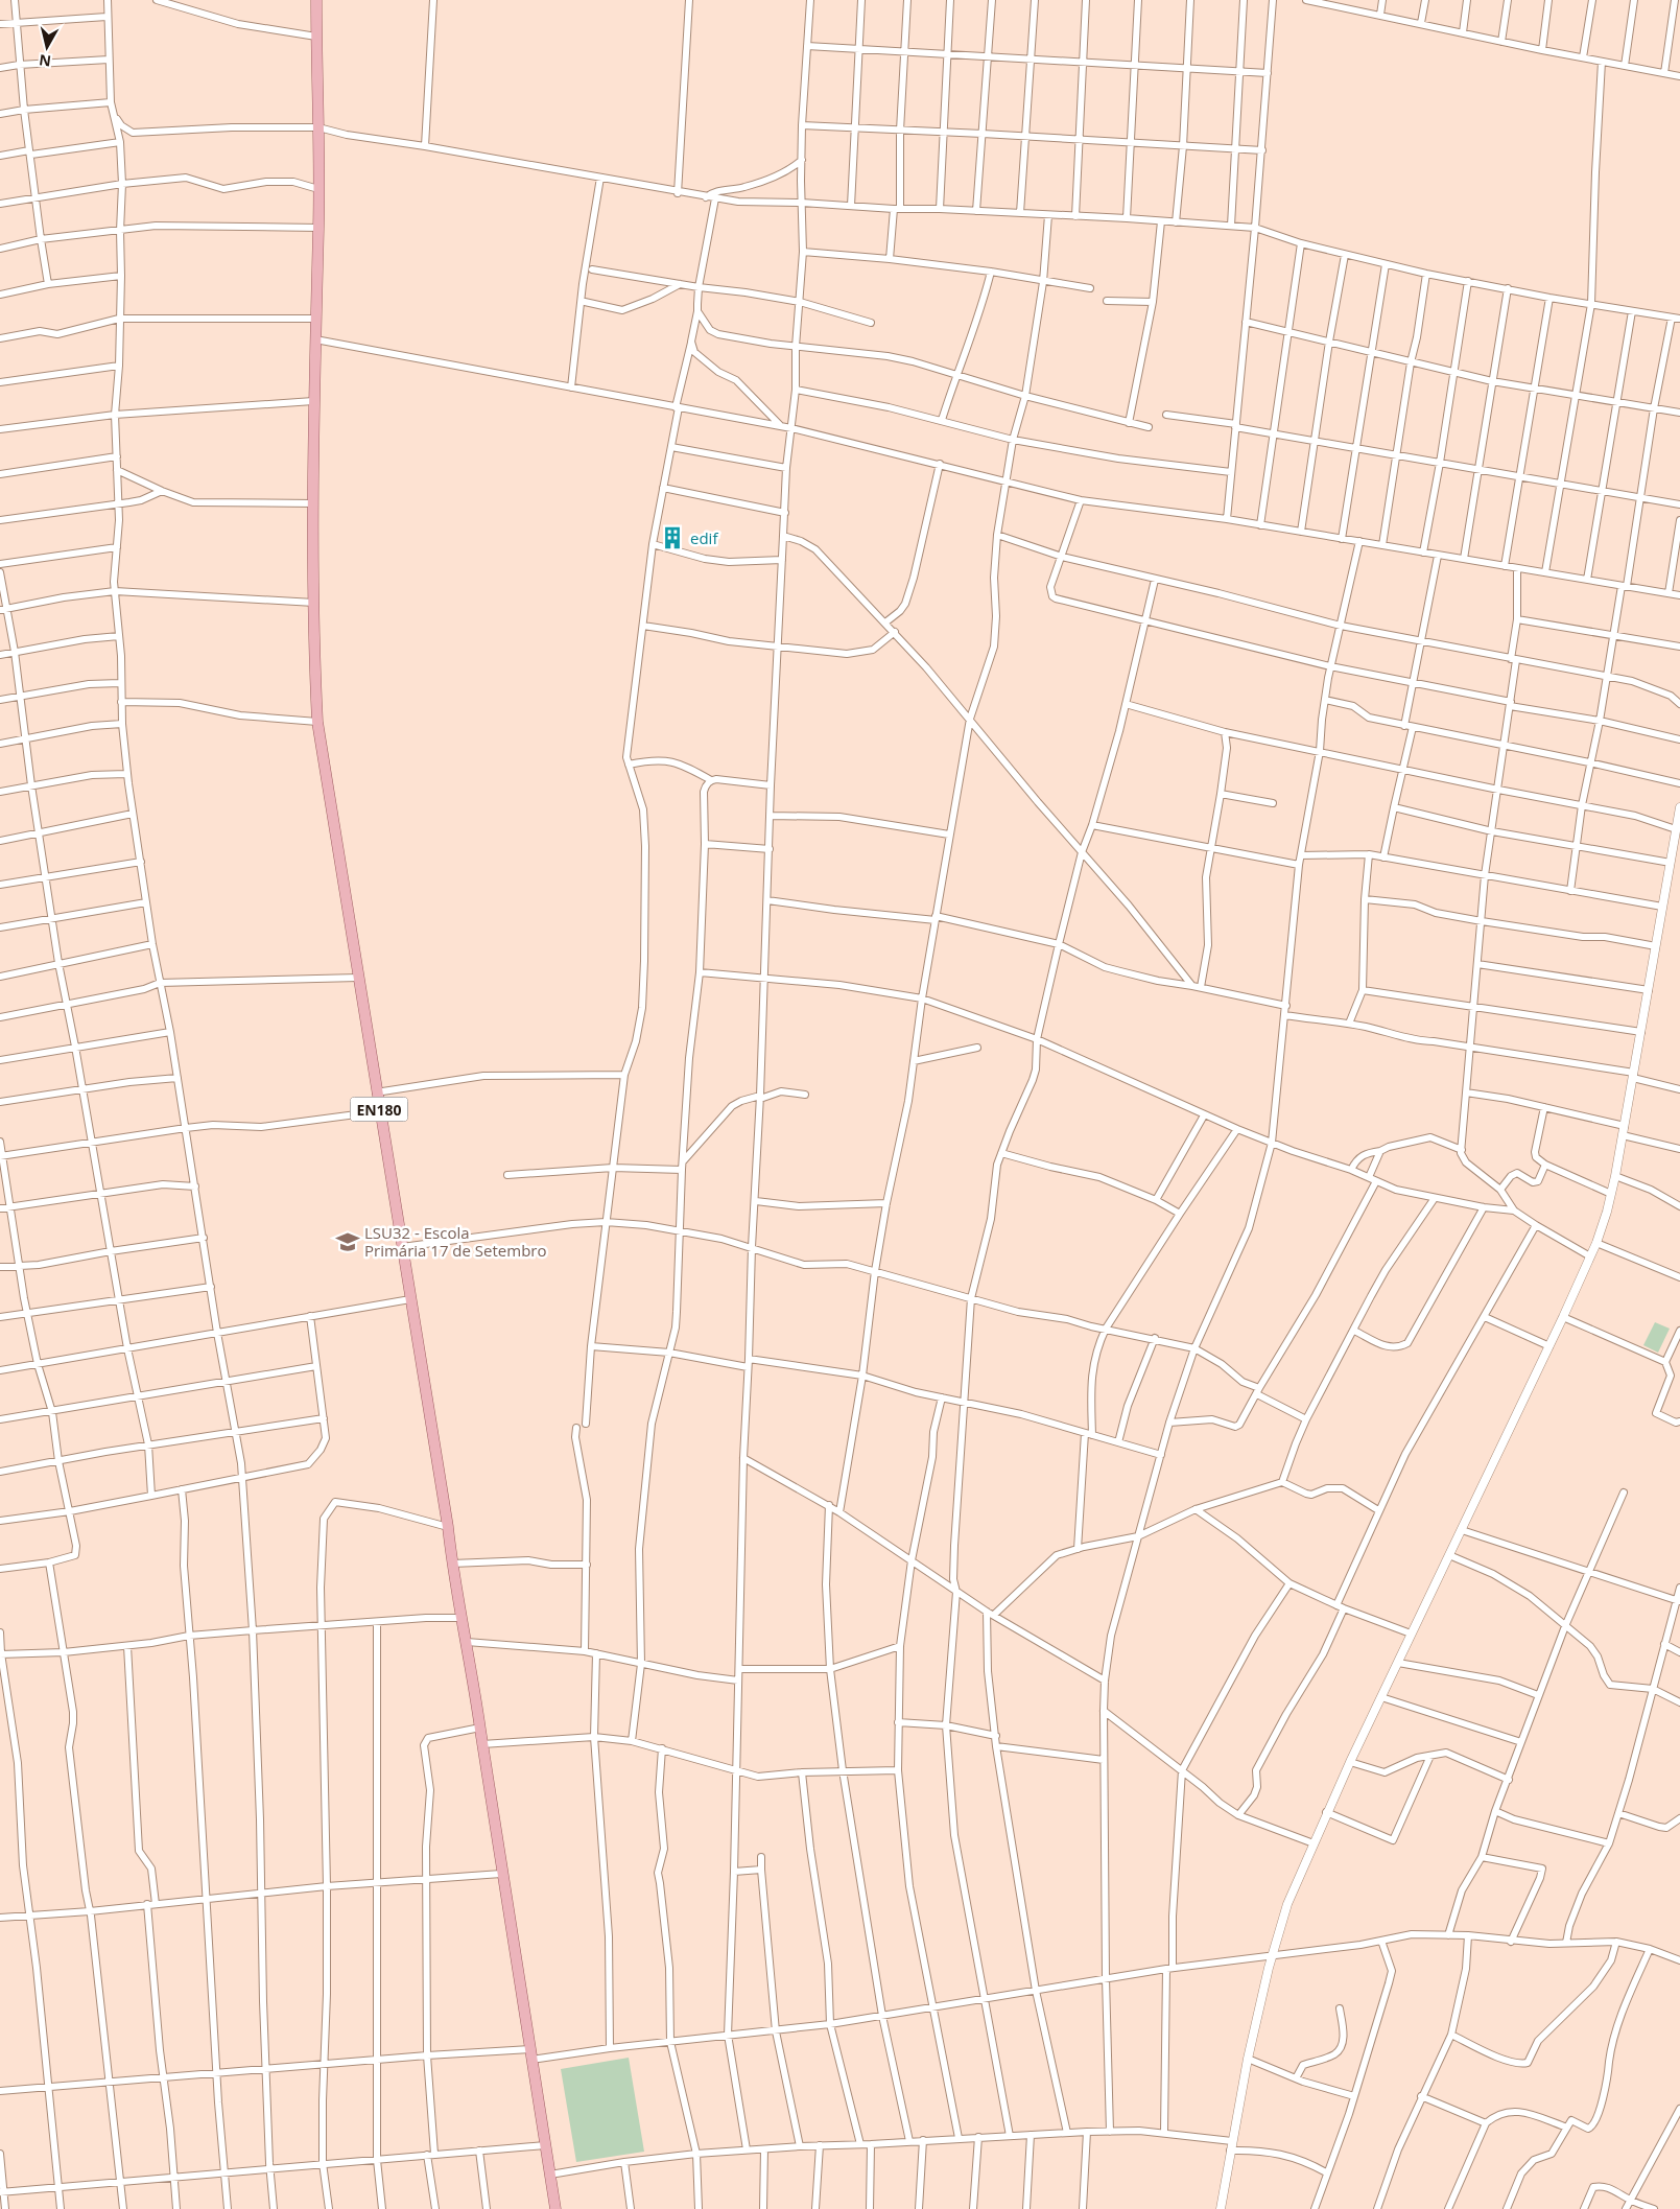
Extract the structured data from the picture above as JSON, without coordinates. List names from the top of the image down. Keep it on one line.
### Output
{"streets":{"main road":["EN180"]},"places":{"building":["edif"],"school or university":["LSU32 - Escola Primária 17 de Setembro"]},"north":"bottom"}
